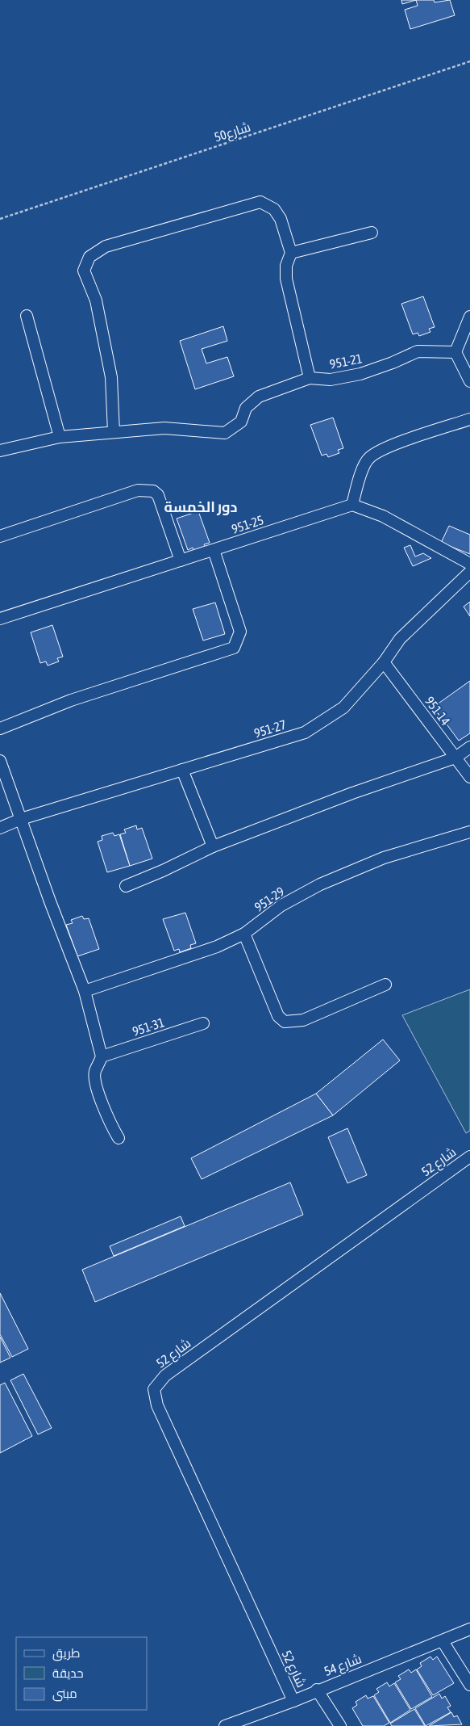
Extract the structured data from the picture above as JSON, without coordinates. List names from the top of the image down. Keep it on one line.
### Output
{"streets":{"street":["951-21","951-25","951-14","951-27","951-29","951-31","شارع 52","شارع 54"],"path":["شارع50"]},"crossings":[["951-14","951-27"],["شارع 52","شارع 54"]],"districts":["دور الخمسة"],"legend":["طريق","حديقة","مبنى"]}
